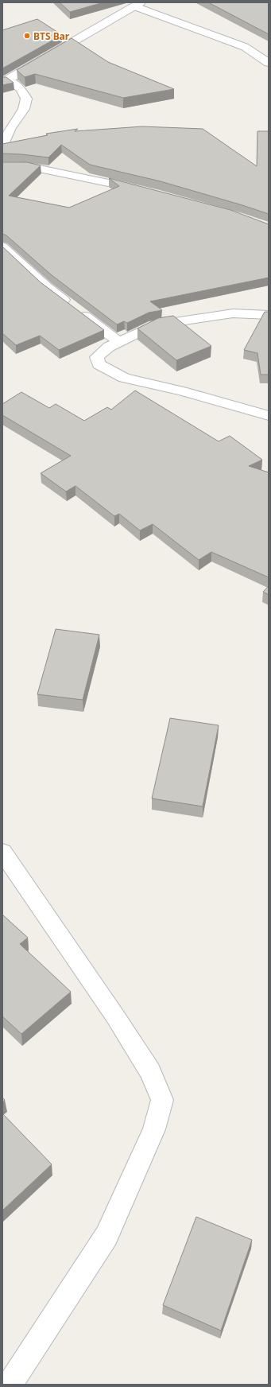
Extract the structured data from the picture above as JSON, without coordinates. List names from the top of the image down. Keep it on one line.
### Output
{"places":["BTS Bar"]}
